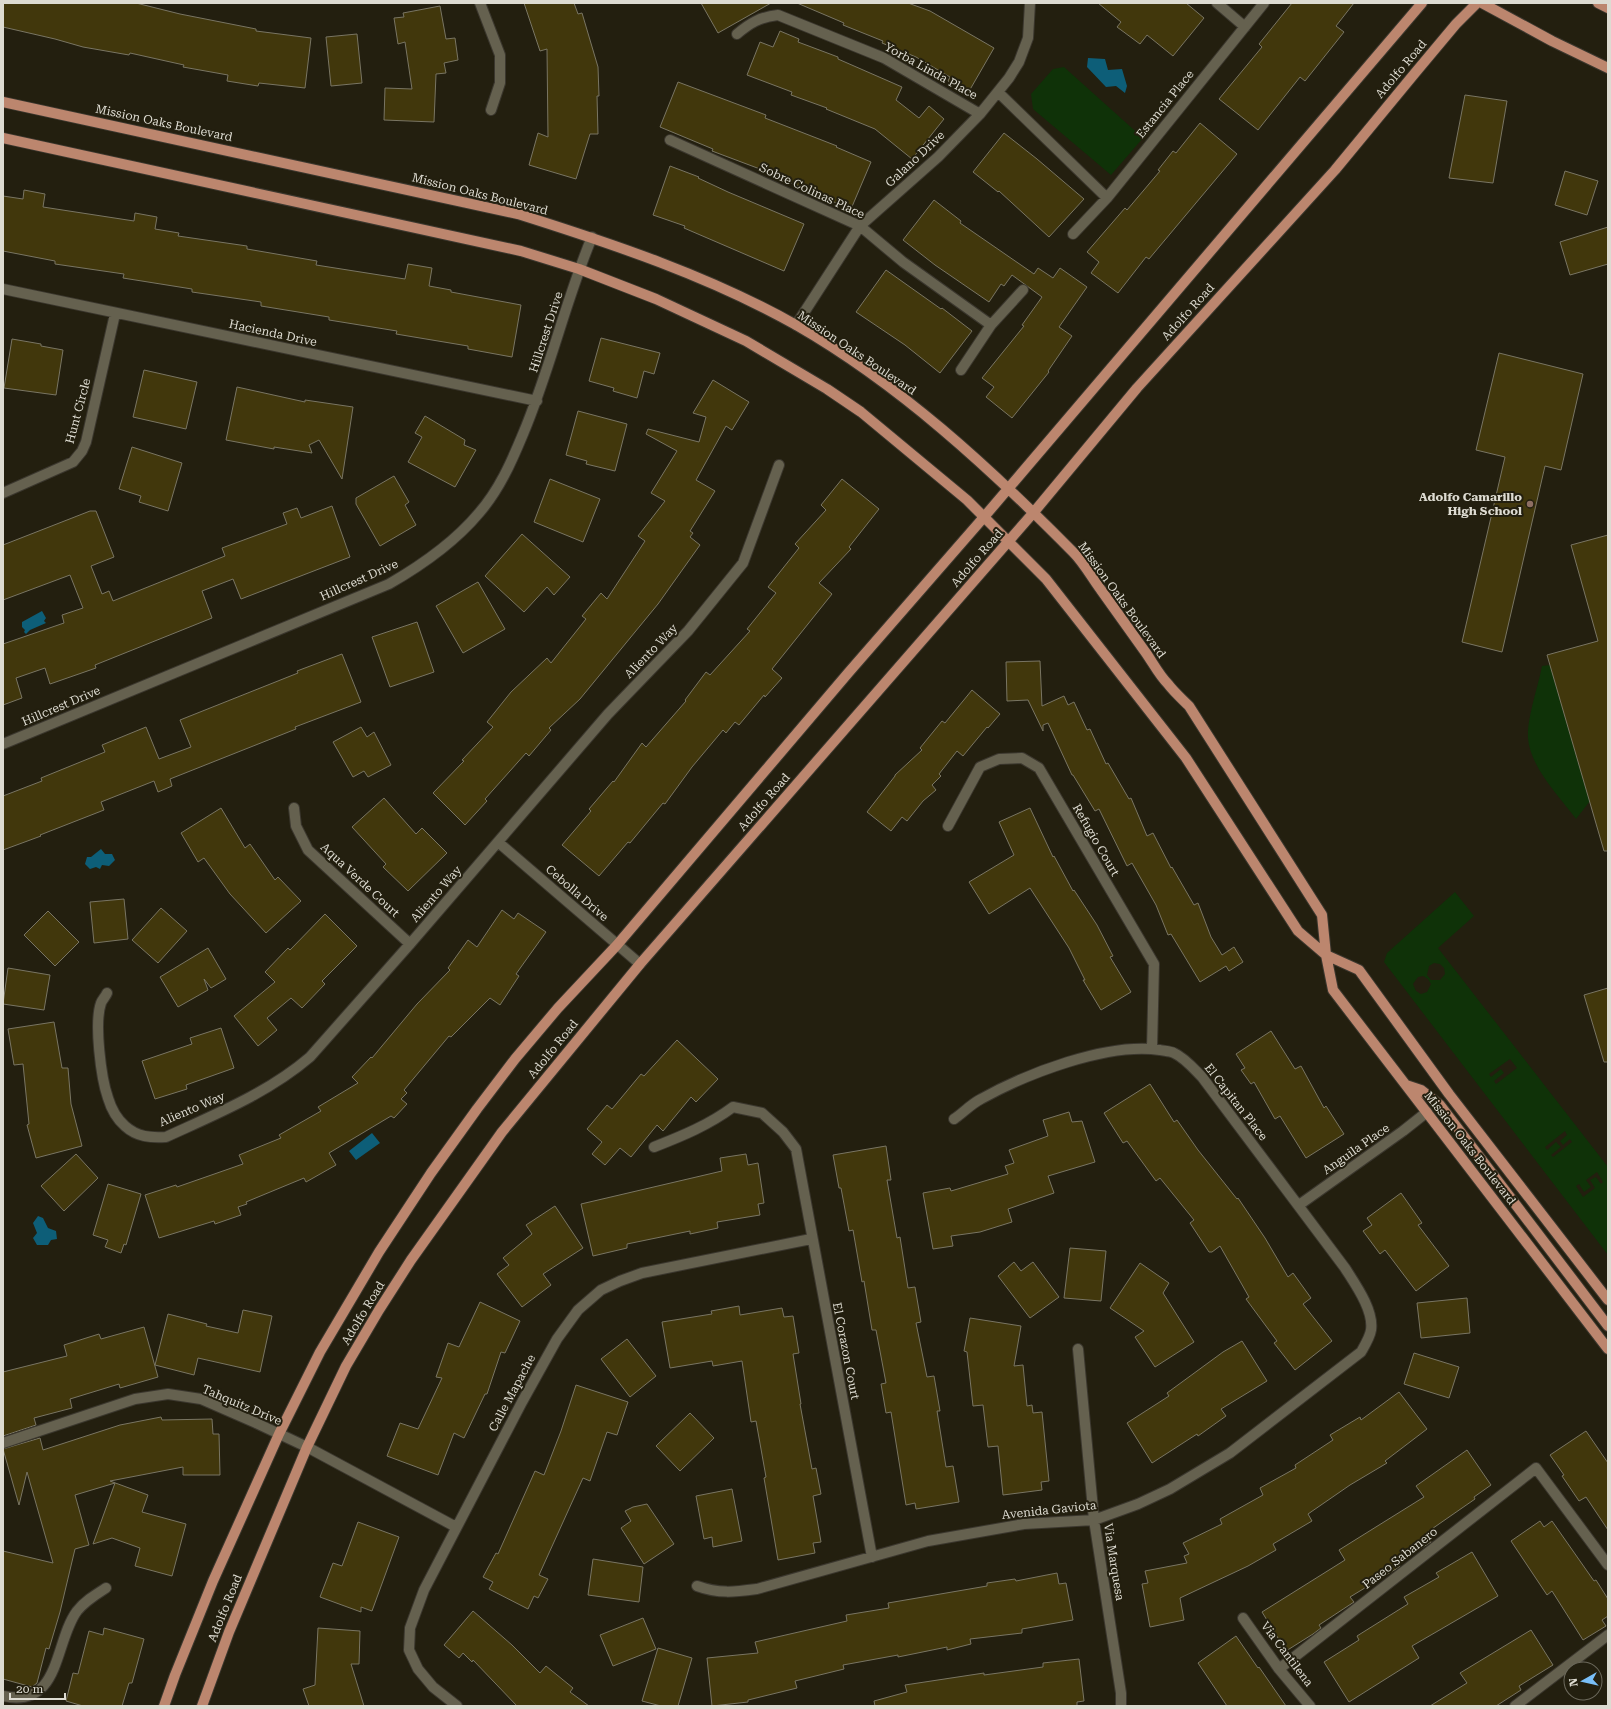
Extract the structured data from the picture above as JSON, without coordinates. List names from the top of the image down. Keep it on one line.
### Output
{"streets":{"main road":["Adolfo Road","Mission Oaks Boulevard"],"street":["Yorba Linda Place","Estancia Place","Galano Drive","Sobre Colinas Place","Hillcrest Drive","Hacienda Drive","Hunt Circle","Aliento Way","Refugio Court","Aqua Verde Court","Cebolla Drive","El Capitan Place","Anguila Place","El Corazon Court","Calle Mapache","Tahquitz Drive","Avenida Gaviota","Paseo Sabanero","Via Marquesa","Via Cantilena"]},"crossings":[["Adolfo Road","Mission Oaks Boulevard"],["Adolfo Road","Cebolla Drive"],["Adolfo Road","Tahquitz Drive"],["Yorba Linda Place","Galano Drive"],["Mission Oaks Boulevard","Galano Drive"],["Mission Oaks Boulevard","Hillcrest Drive"],["Mission Oaks Boulevard","Anguila Place"],["Galano Drive","Sobre Colinas Place"],["Hillcrest Drive","Hacienda Drive"],["Hacienda Drive","Hunt Circle"],["Aliento Way","Aqua Verde Court"],["Aliento Way","Cebolla Drive"],["Refugio Court","El Capitan Place"],["El Capitan Place","Anguila Place"],["El Capitan Place","Avenida Gaviota"],["El Corazon Court","Calle Mapache"],["El Corazon Court","Avenida Gaviota"],["Calle Mapache","Tahquitz Drive"],["Avenida Gaviota","Via Marquesa"],["Paseo Sabanero","Via Cantilena"]],"places":["Adolfo Camarillo High School"],"scale_bar":"20 m","north":"left"}
